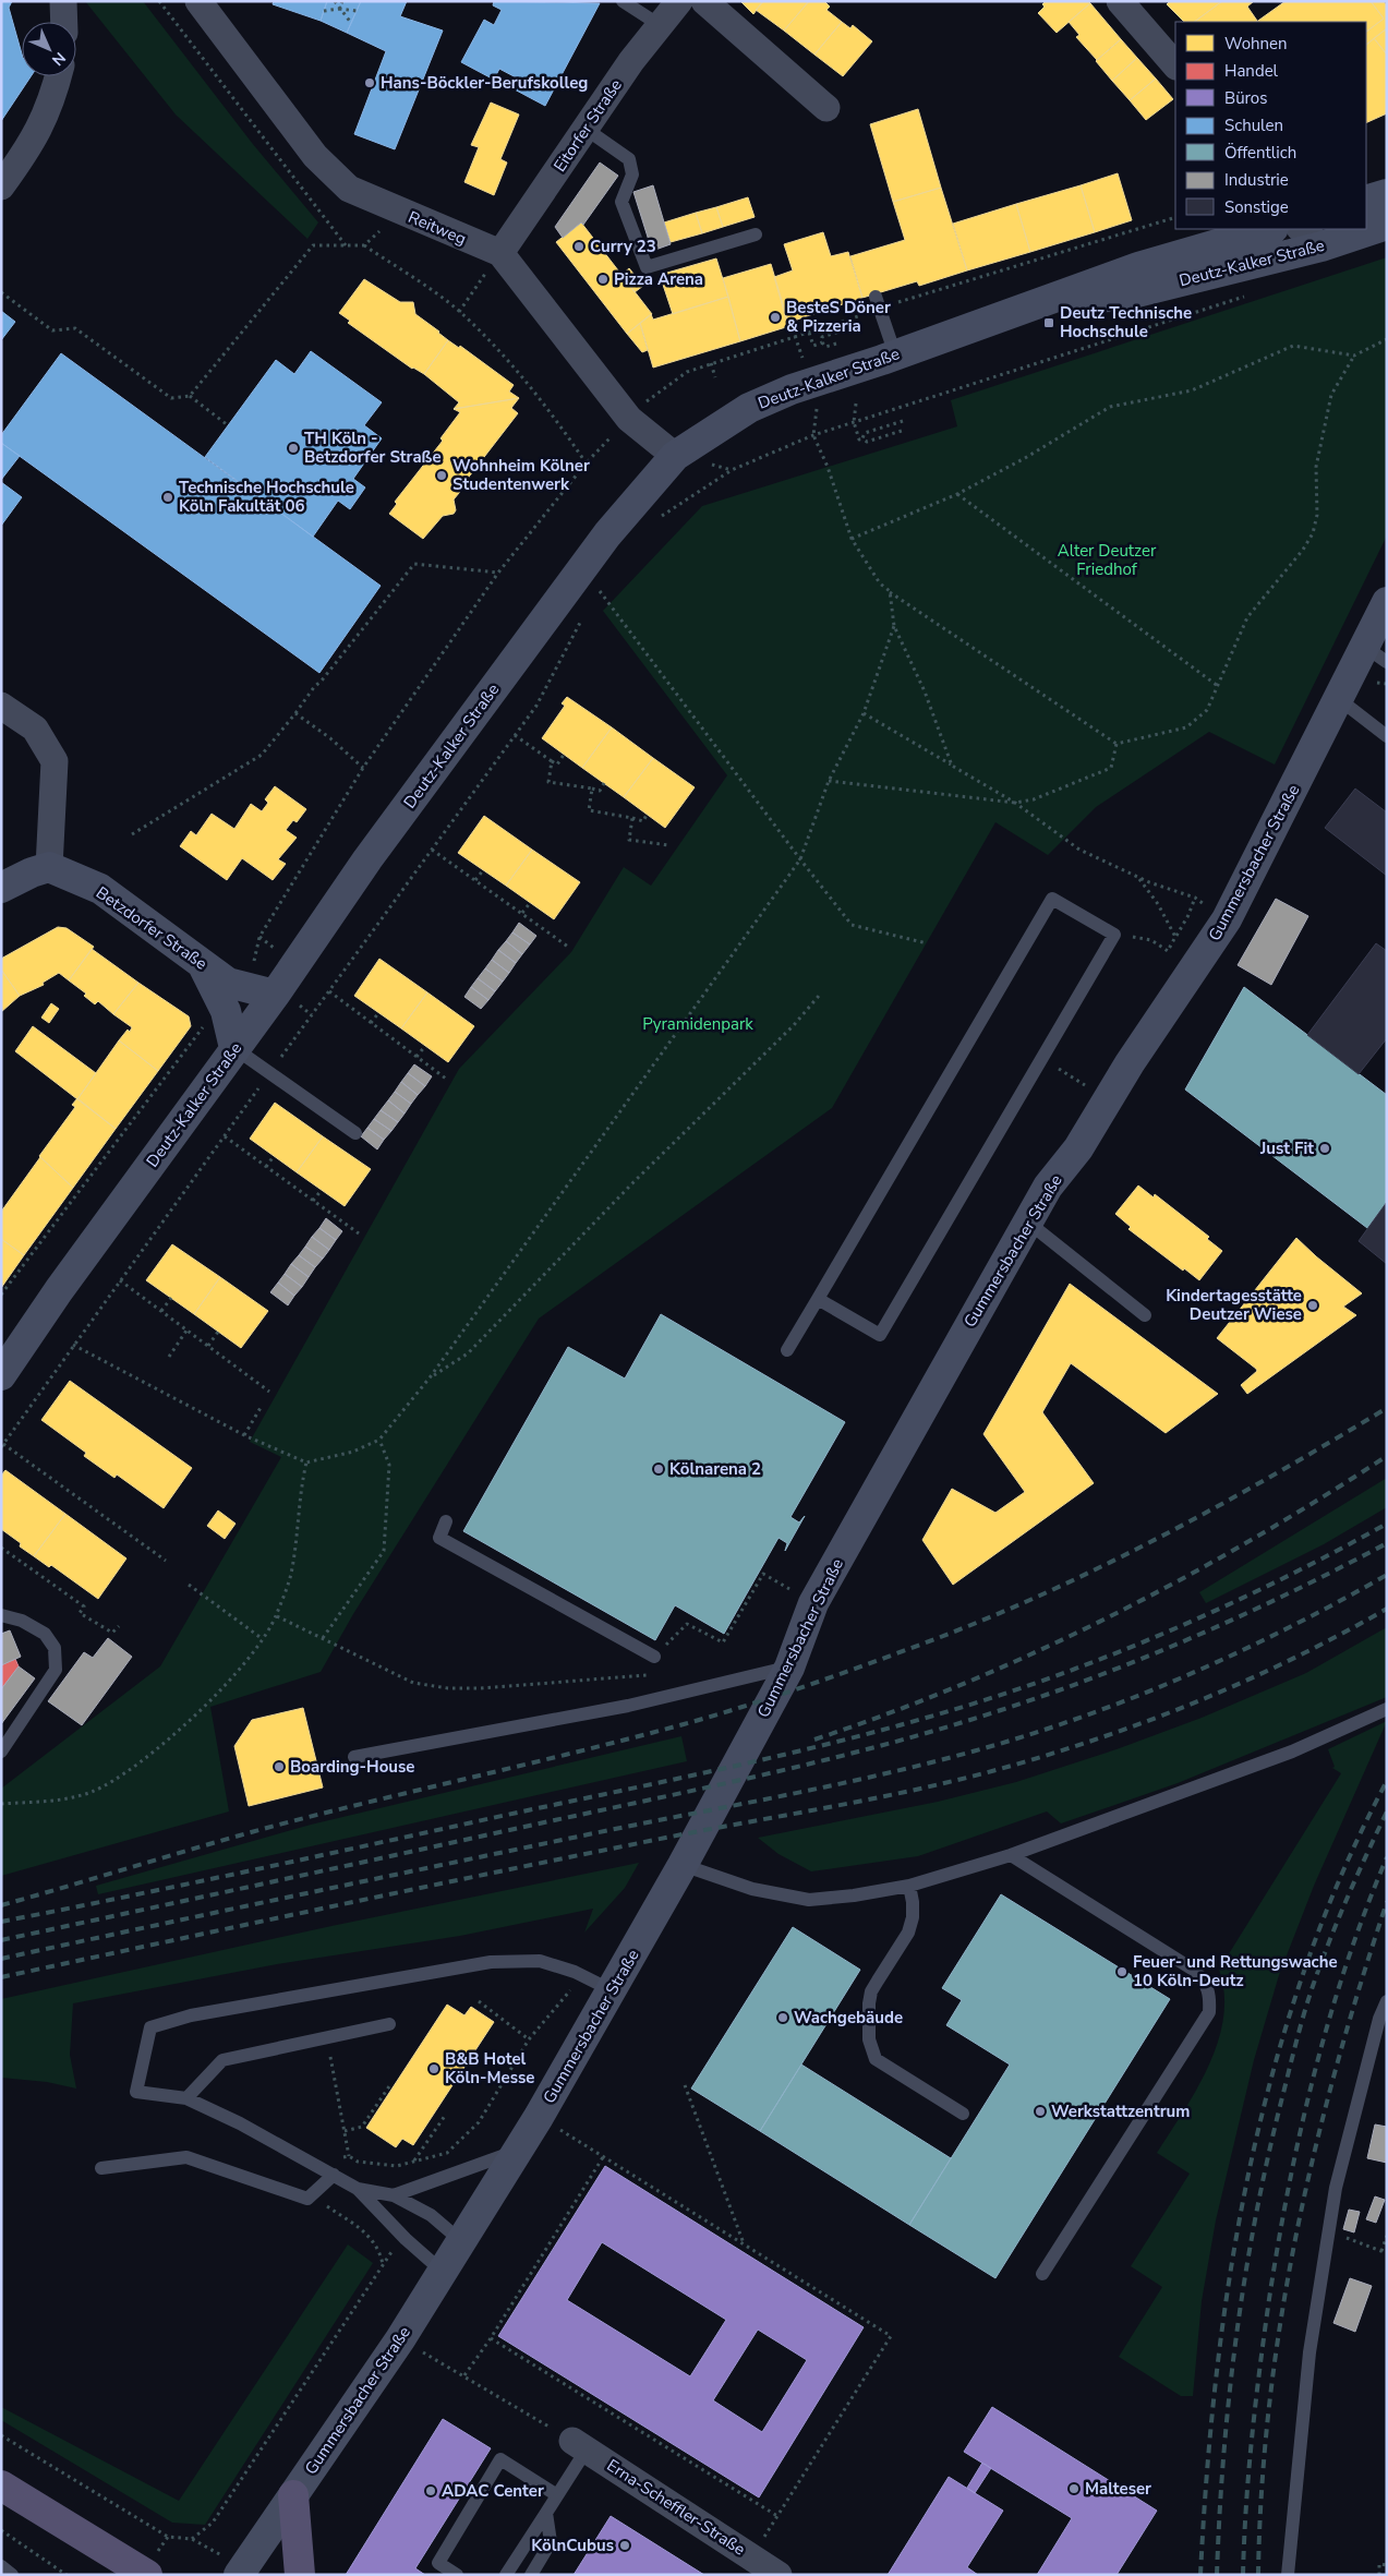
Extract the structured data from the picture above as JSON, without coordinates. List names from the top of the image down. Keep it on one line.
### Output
{"streets":{"street":["Eitorfer Straße","Reitweg","Deutz-Kalker Straße","Gummersbacher Straße","Betzdorfer Straße","Erna-Scheffler-Straße"]},"crossings":[["Eitorfer Straße","Reitweg"],["Reitweg","Deutz-Kalker Straße"],["Deutz-Kalker Straße","Betzdorfer Straße"]],"parks":["Alter Deutzer Friedhof","Pyramidenpark"],"places":{"other":["Hans-Böckler-Berufskolleg","Curry 23","Pizza Arena","BesteS Döner & Pizzeria","TH Köln - Betzdorfer Straße","Wohnheim Kölner Studentenwerk","Technische Hochschule Köln Fakultät 06","Just Fit","Kindertagesstätte Deutzer Wiese","Kölnarena 2","Boarding-House","Feuer- und Rettungswache 10 Köln-Deutz","Wachgebäude","B&B Hotel Köln-Messe","Werkstattzentrum","Malteser","ADAC Center","KölnCubus"],"transit":["Deutz Technische Hochschule"]},"legend":["Wohnen","Handel","Büros","Schulen","Öffentlich","Industrie","Sonstige"],"north":"bottom right"}
